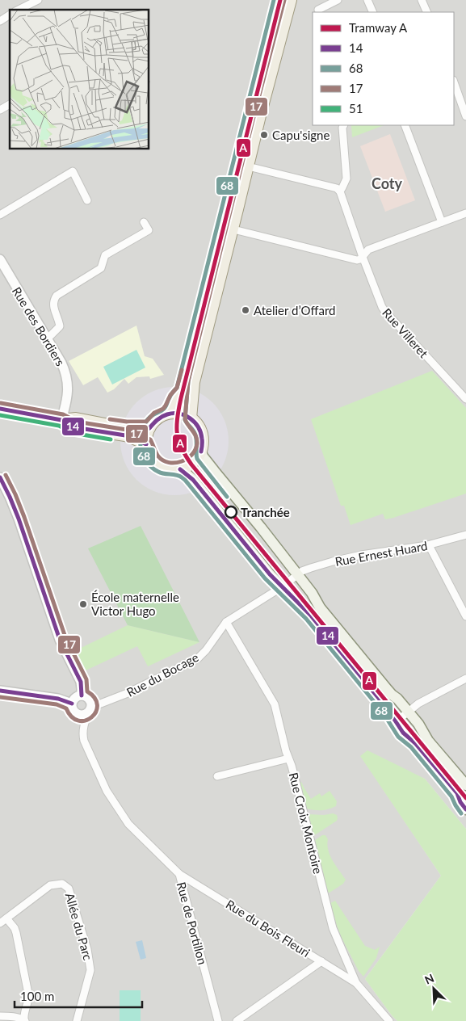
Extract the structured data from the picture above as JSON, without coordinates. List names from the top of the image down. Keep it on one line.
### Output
{"streets":{"street":["Rue des Bordiers","Rue Villeret","Rue Ernest Huard","Rue du Bocage","Rue Croix Montoire","Rue de Portillon","Allée du Parc","Rue du Bois Fleuri"]},"crossings":[["Rue Ernest Huard","Rue du Bocage"],["Rue du Bocage","Rue Croix Montoire"],["Rue du Bocage","Rue de Portillon"],["Rue Croix Montoire","Rue du Bois Fleuri"],["Rue de Portillon","Rue du Bois Fleuri"]],"districts":["Coty"],"places":["Capu'signe","Atelier d’Offard","Tranchée","École maternelle Victor Hugo"],"lines":["tram line A","transit line 68","transit line 17","transit line 14","transit line 51"],"legend":["Tramway A","14","68","17","51"],"scale_bar":"100 m","north":"top left"}
